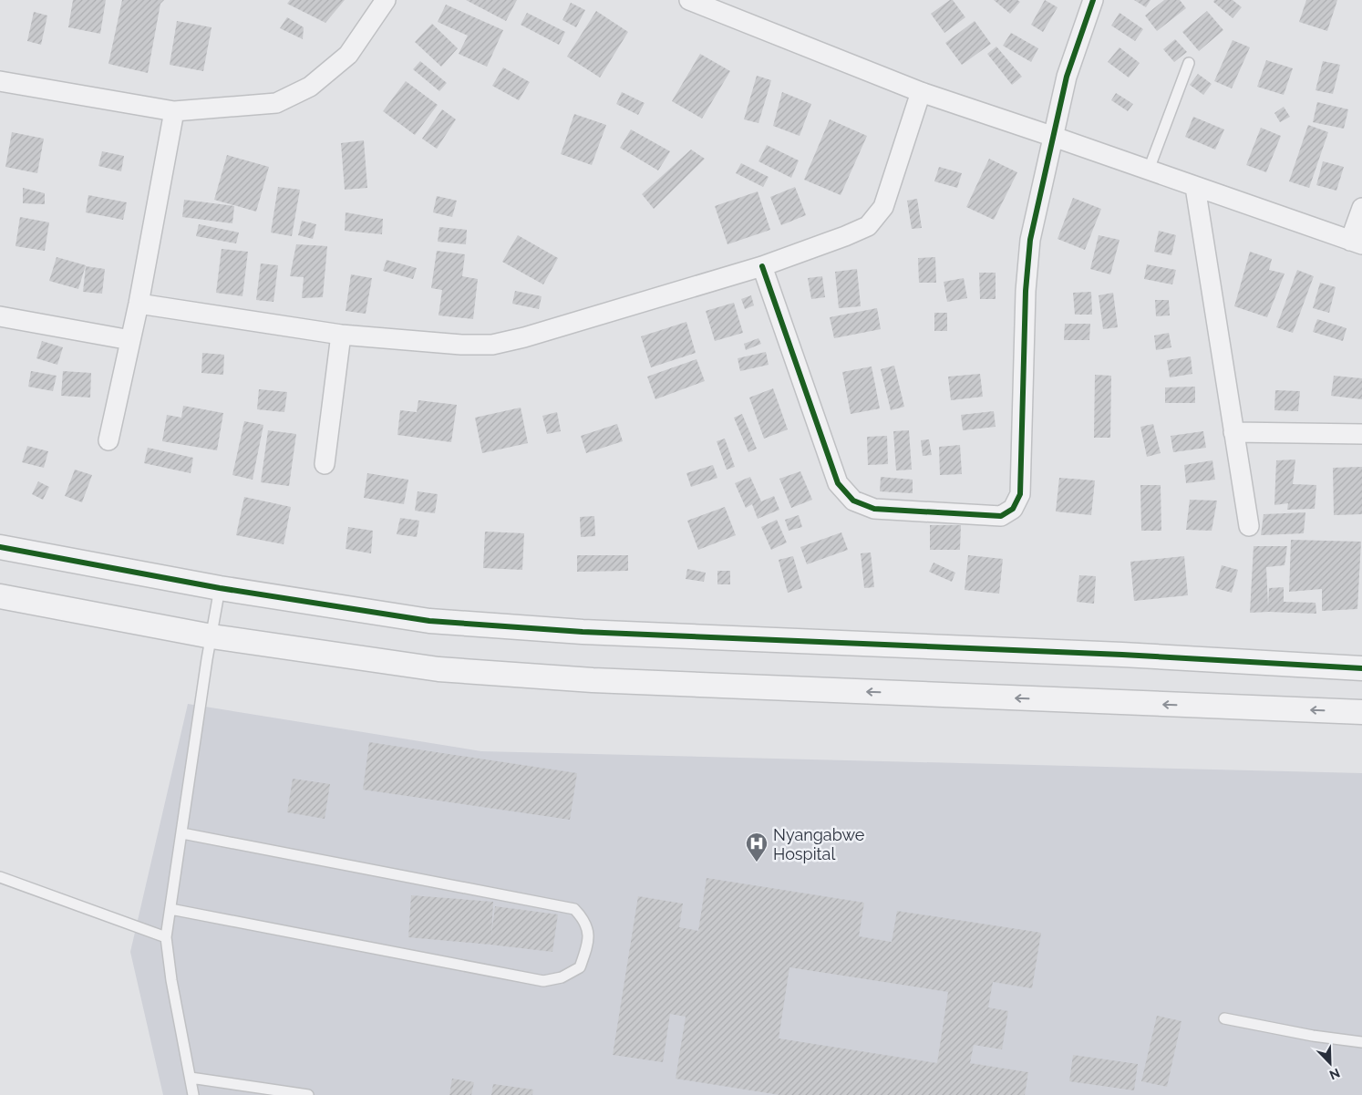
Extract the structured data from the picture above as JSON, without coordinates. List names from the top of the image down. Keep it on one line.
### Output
{"places":{"hospital":["Nyangabwe Hospital"]},"north":"bottom right"}
